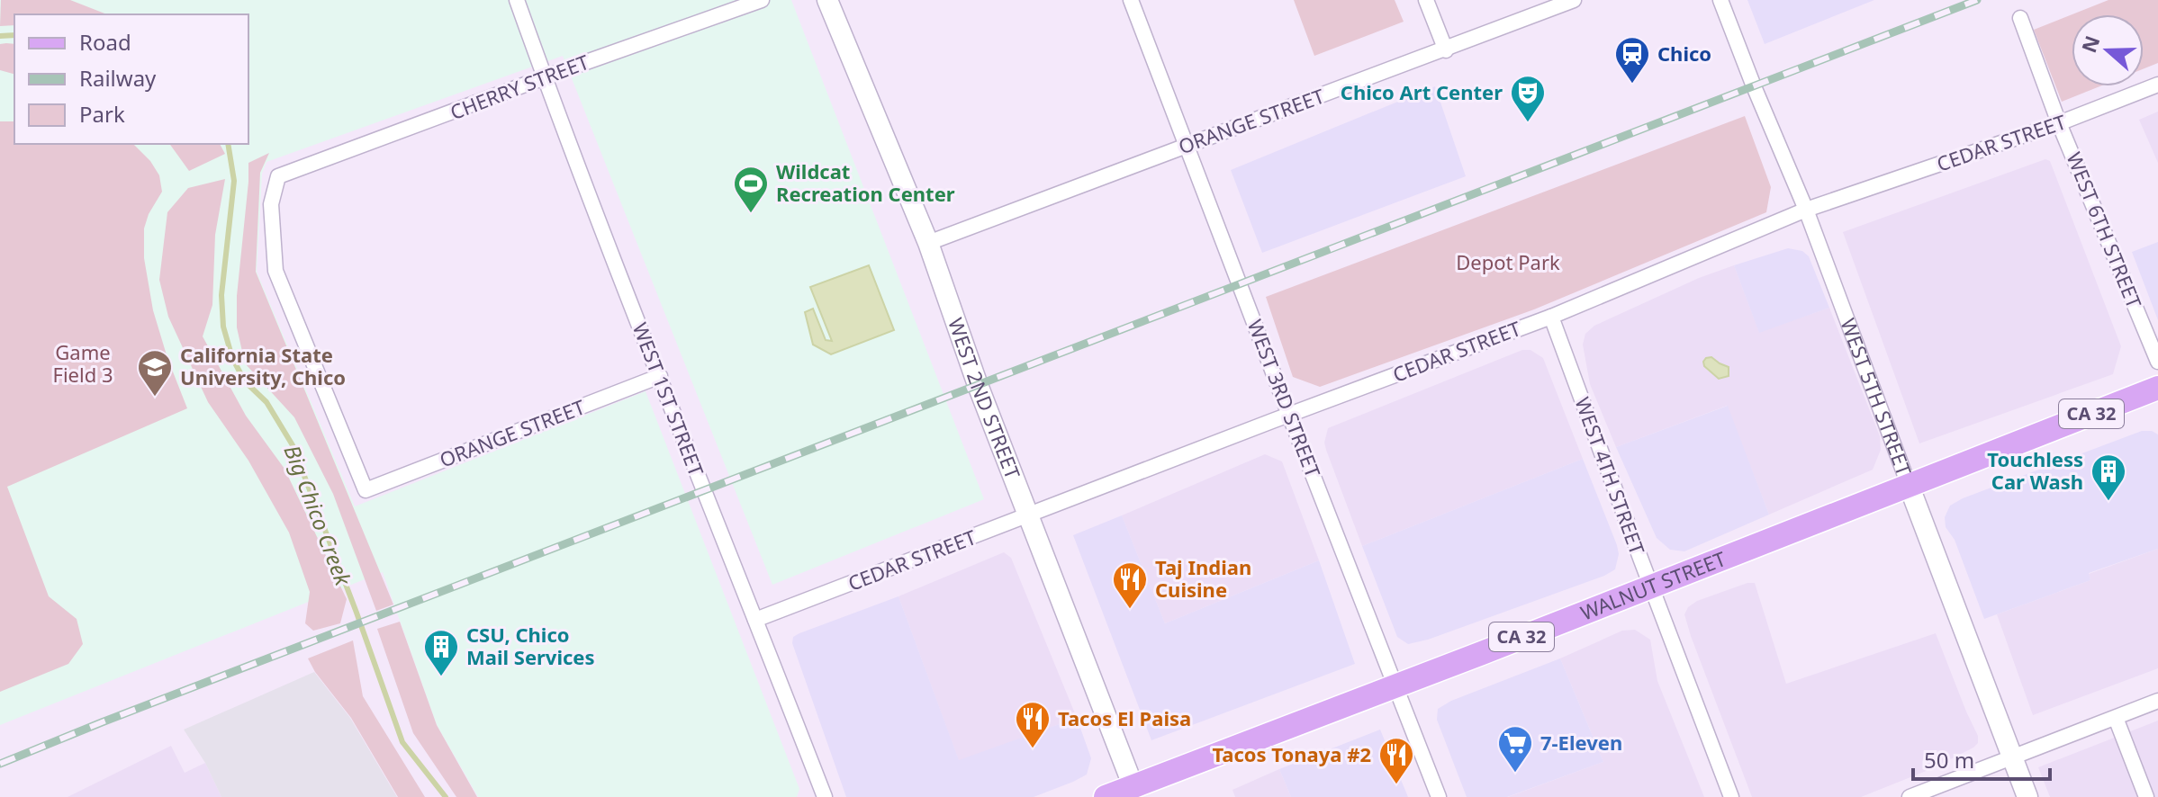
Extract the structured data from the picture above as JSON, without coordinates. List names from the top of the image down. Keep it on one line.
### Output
{"streets":{"main road":["CA 32","WALNUT STREET"],"street":["CHERRY STREET","ORANGE STREET","CEDAR STREET","WEST 6TH STREET","WEST 2ND STREET","WEST 5TH STREET","WEST 3RD STREET","WEST 1ST STREET","WEST 4TH STREET"]},"crossings":[["CHERRY STREET","ORANGE STREET"],["CHERRY STREET","WEST 1ST STREET"],["ORANGE STREET","WEST 2ND STREET"],["ORANGE STREET","WEST 3RD STREET"],["ORANGE STREET","WEST 1ST STREET"],["CEDAR STREET","WEST 6TH STREET"],["CEDAR STREET","WEST 2ND STREET"],["CEDAR STREET","WEST 5TH STREET"],["CEDAR STREET","WEST 3RD STREET"],["CEDAR STREET","WEST 1ST STREET"],["CEDAR STREET","WEST 4TH STREET"],["WEST 2ND STREET","WALNUT STREET"],["WEST 5TH STREET","WALNUT STREET"],["WEST 3RD STREET","WALNUT STREET"],["WEST 4TH STREET","WALNUT STREET"]],"water":["Big Chico Creek"],"parks":["Depot Park","Game Field 3"],"places":{"station":["Chico"],"theatre":["Chico Art Center"],"sports":["Wildcat Recreation Center"],"school or university":["California State University, Chico"],"building":["Touchless Car Wash","CSU, Chico Mail Services"],"restaurant":["Taj Indian Cuisine","Tacos El Paisa","Tacos Tonaya #2"],"supermarket":["7-Eleven"]},"legend":["Road","Railway","Park"],"scale_bar":"50 m","north":"left"}
